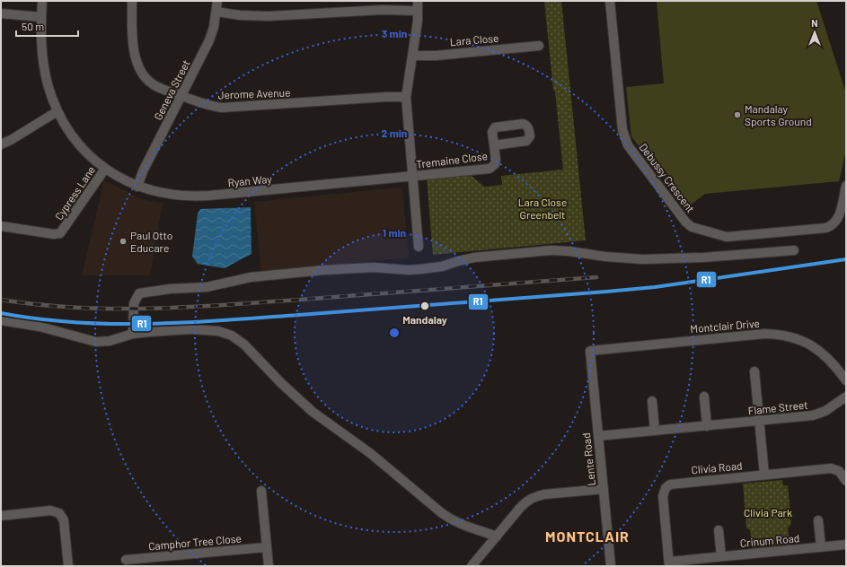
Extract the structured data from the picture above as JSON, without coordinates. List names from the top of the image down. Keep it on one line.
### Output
{"streets":{"street":["Lara Close","Geneva Street","Jerome Avenue","Tremaine Close","Debussy Crescent","Ryan Way","Cypress Lane","Montclair Drive","Flame Street","Lente Road","Clivia Road","Crinum Road","Camphor Tree Close"]},"crossings":[["Geneva Street","Jerome Avenue"],["Geneva Street","Ryan Way"],["Tremaine Close","Ryan Way"],["Ryan Way","Cypress Lane"],["Montclair Drive","Lente Road"],["Flame Street","Lente Road"],["Clivia Road","Crinum Road"]],"districts":["MONTCLAIR"],"parks":["Lara Close Greenbelt","Clivia Park"],"places":["Mandalay Sports Ground","Paul Otto Educare","Mandalay"],"lines":["transit line R1"],"scale_bar":"50 m","north":"top","rings":["3 min","2 min","1 min"]}
